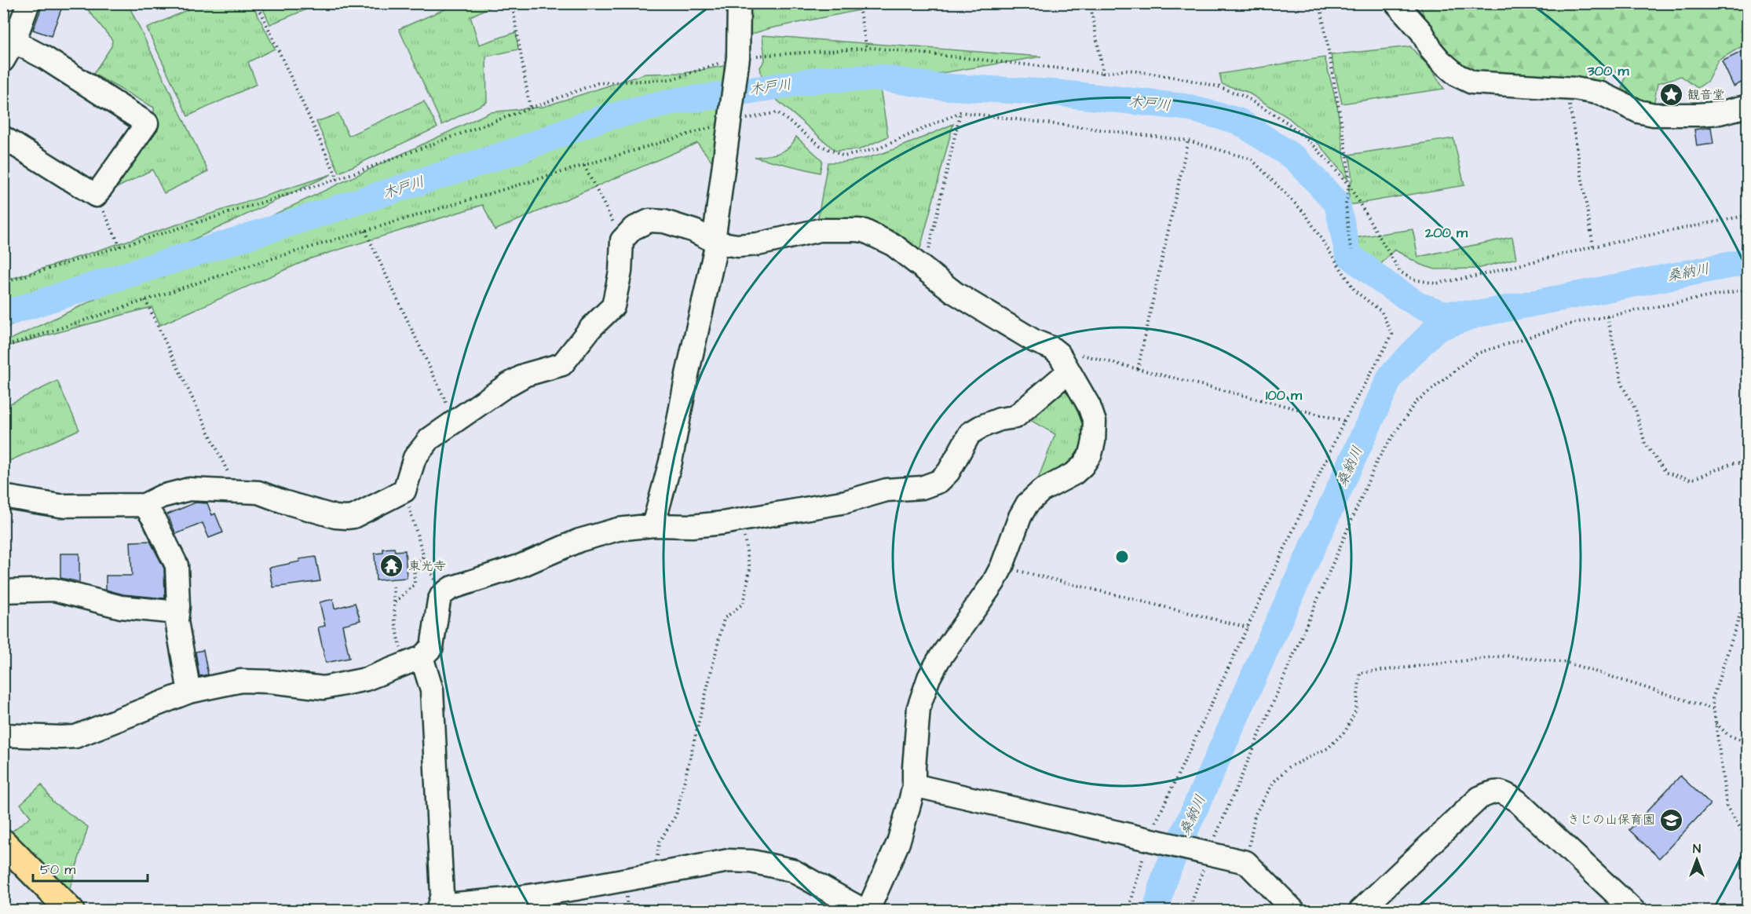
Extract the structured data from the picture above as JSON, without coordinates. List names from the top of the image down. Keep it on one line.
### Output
{"water":["木戸川","桑納川"],"places":{"place":["観音堂"],"temple":["東光寺"],"school or university":["きじの山保育園"]},"scale_bar":"50 m","north":"top","rings":["300 m","200 m","100 m"]}
